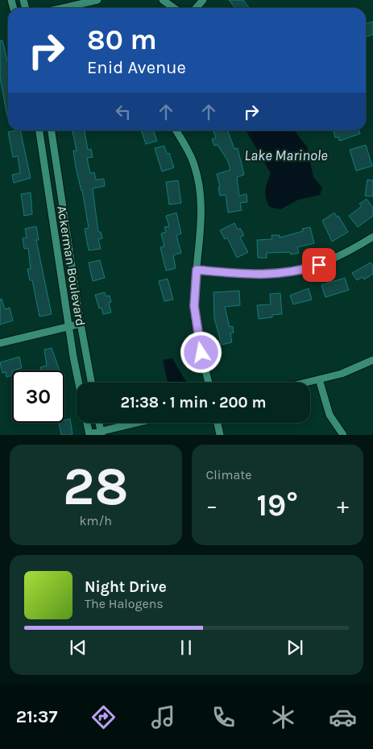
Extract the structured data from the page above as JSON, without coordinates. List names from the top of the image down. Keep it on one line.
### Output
{"streets":{"street":["Ackerman Boulevard"]},"water":["Lake Marinole"],"page":{"turn":["80 m","Enid Avenue"],"limit":"30","trip":"21:38 · 1 min · 200 m","tile":[["28","km/h"],"Climate"],"heat":["−","19°","+"],"song":["Night Drive","The Halogens"],"tabs":"21:37"}}
